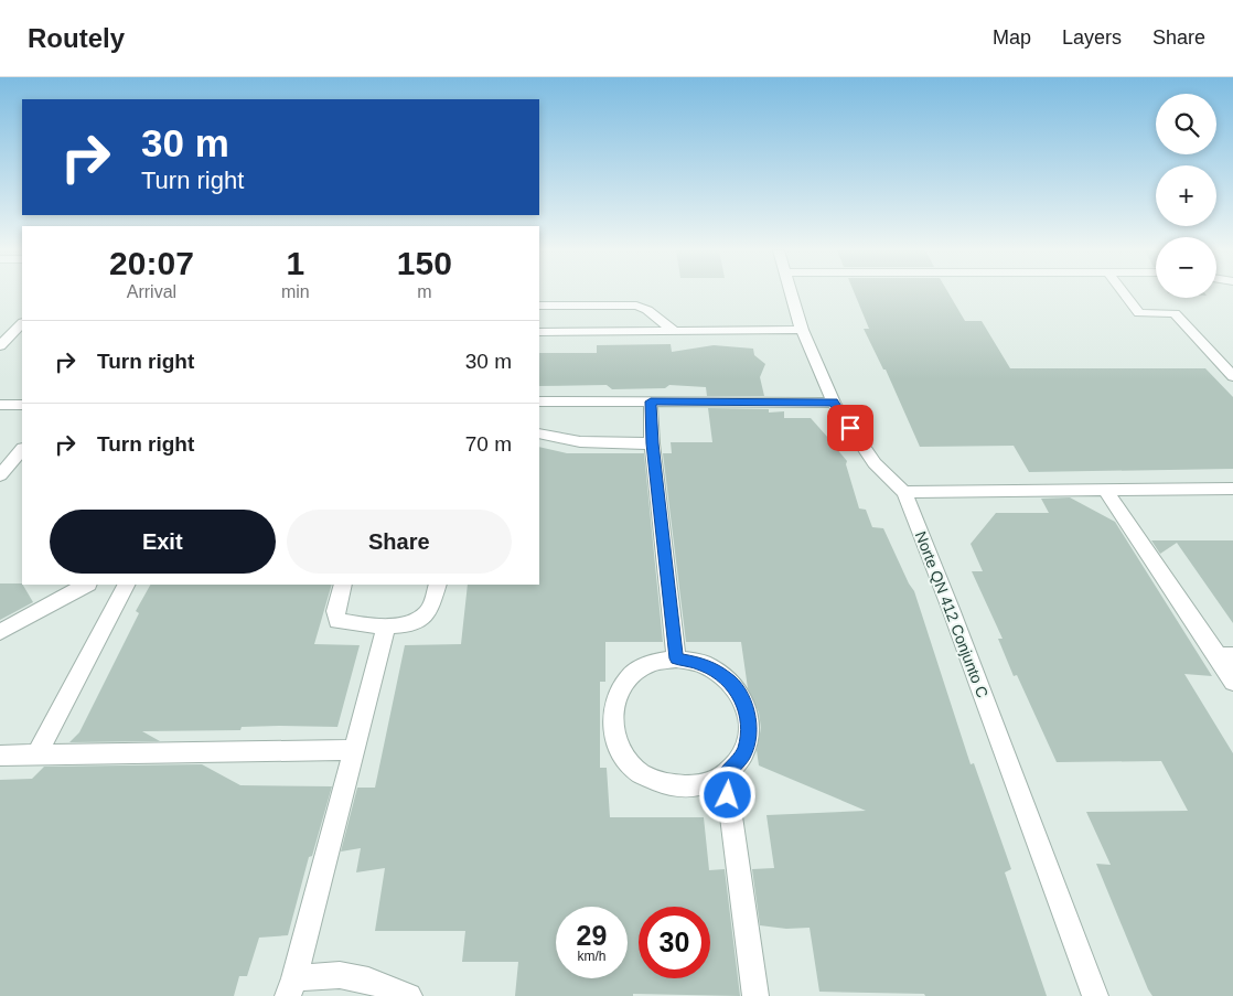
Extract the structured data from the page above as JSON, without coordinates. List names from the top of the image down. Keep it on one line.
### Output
{"streets":{"street":["Norte QN 412 Conjunto C"]},"page":{"header":"Routely","nav":["Map","Layers","Share"],"map_buttons":["+","−"],"turn":["30 m","Turn right"],"eta":["20:07","Arrival","1","min","150","m"],"list":[{"name":"Turn right","value":"30 m"},{"name":"Turn right","value":"70 m"}],"buttons":["Exit","Share"],"speed":"29 km/h","limit":"30"}}
